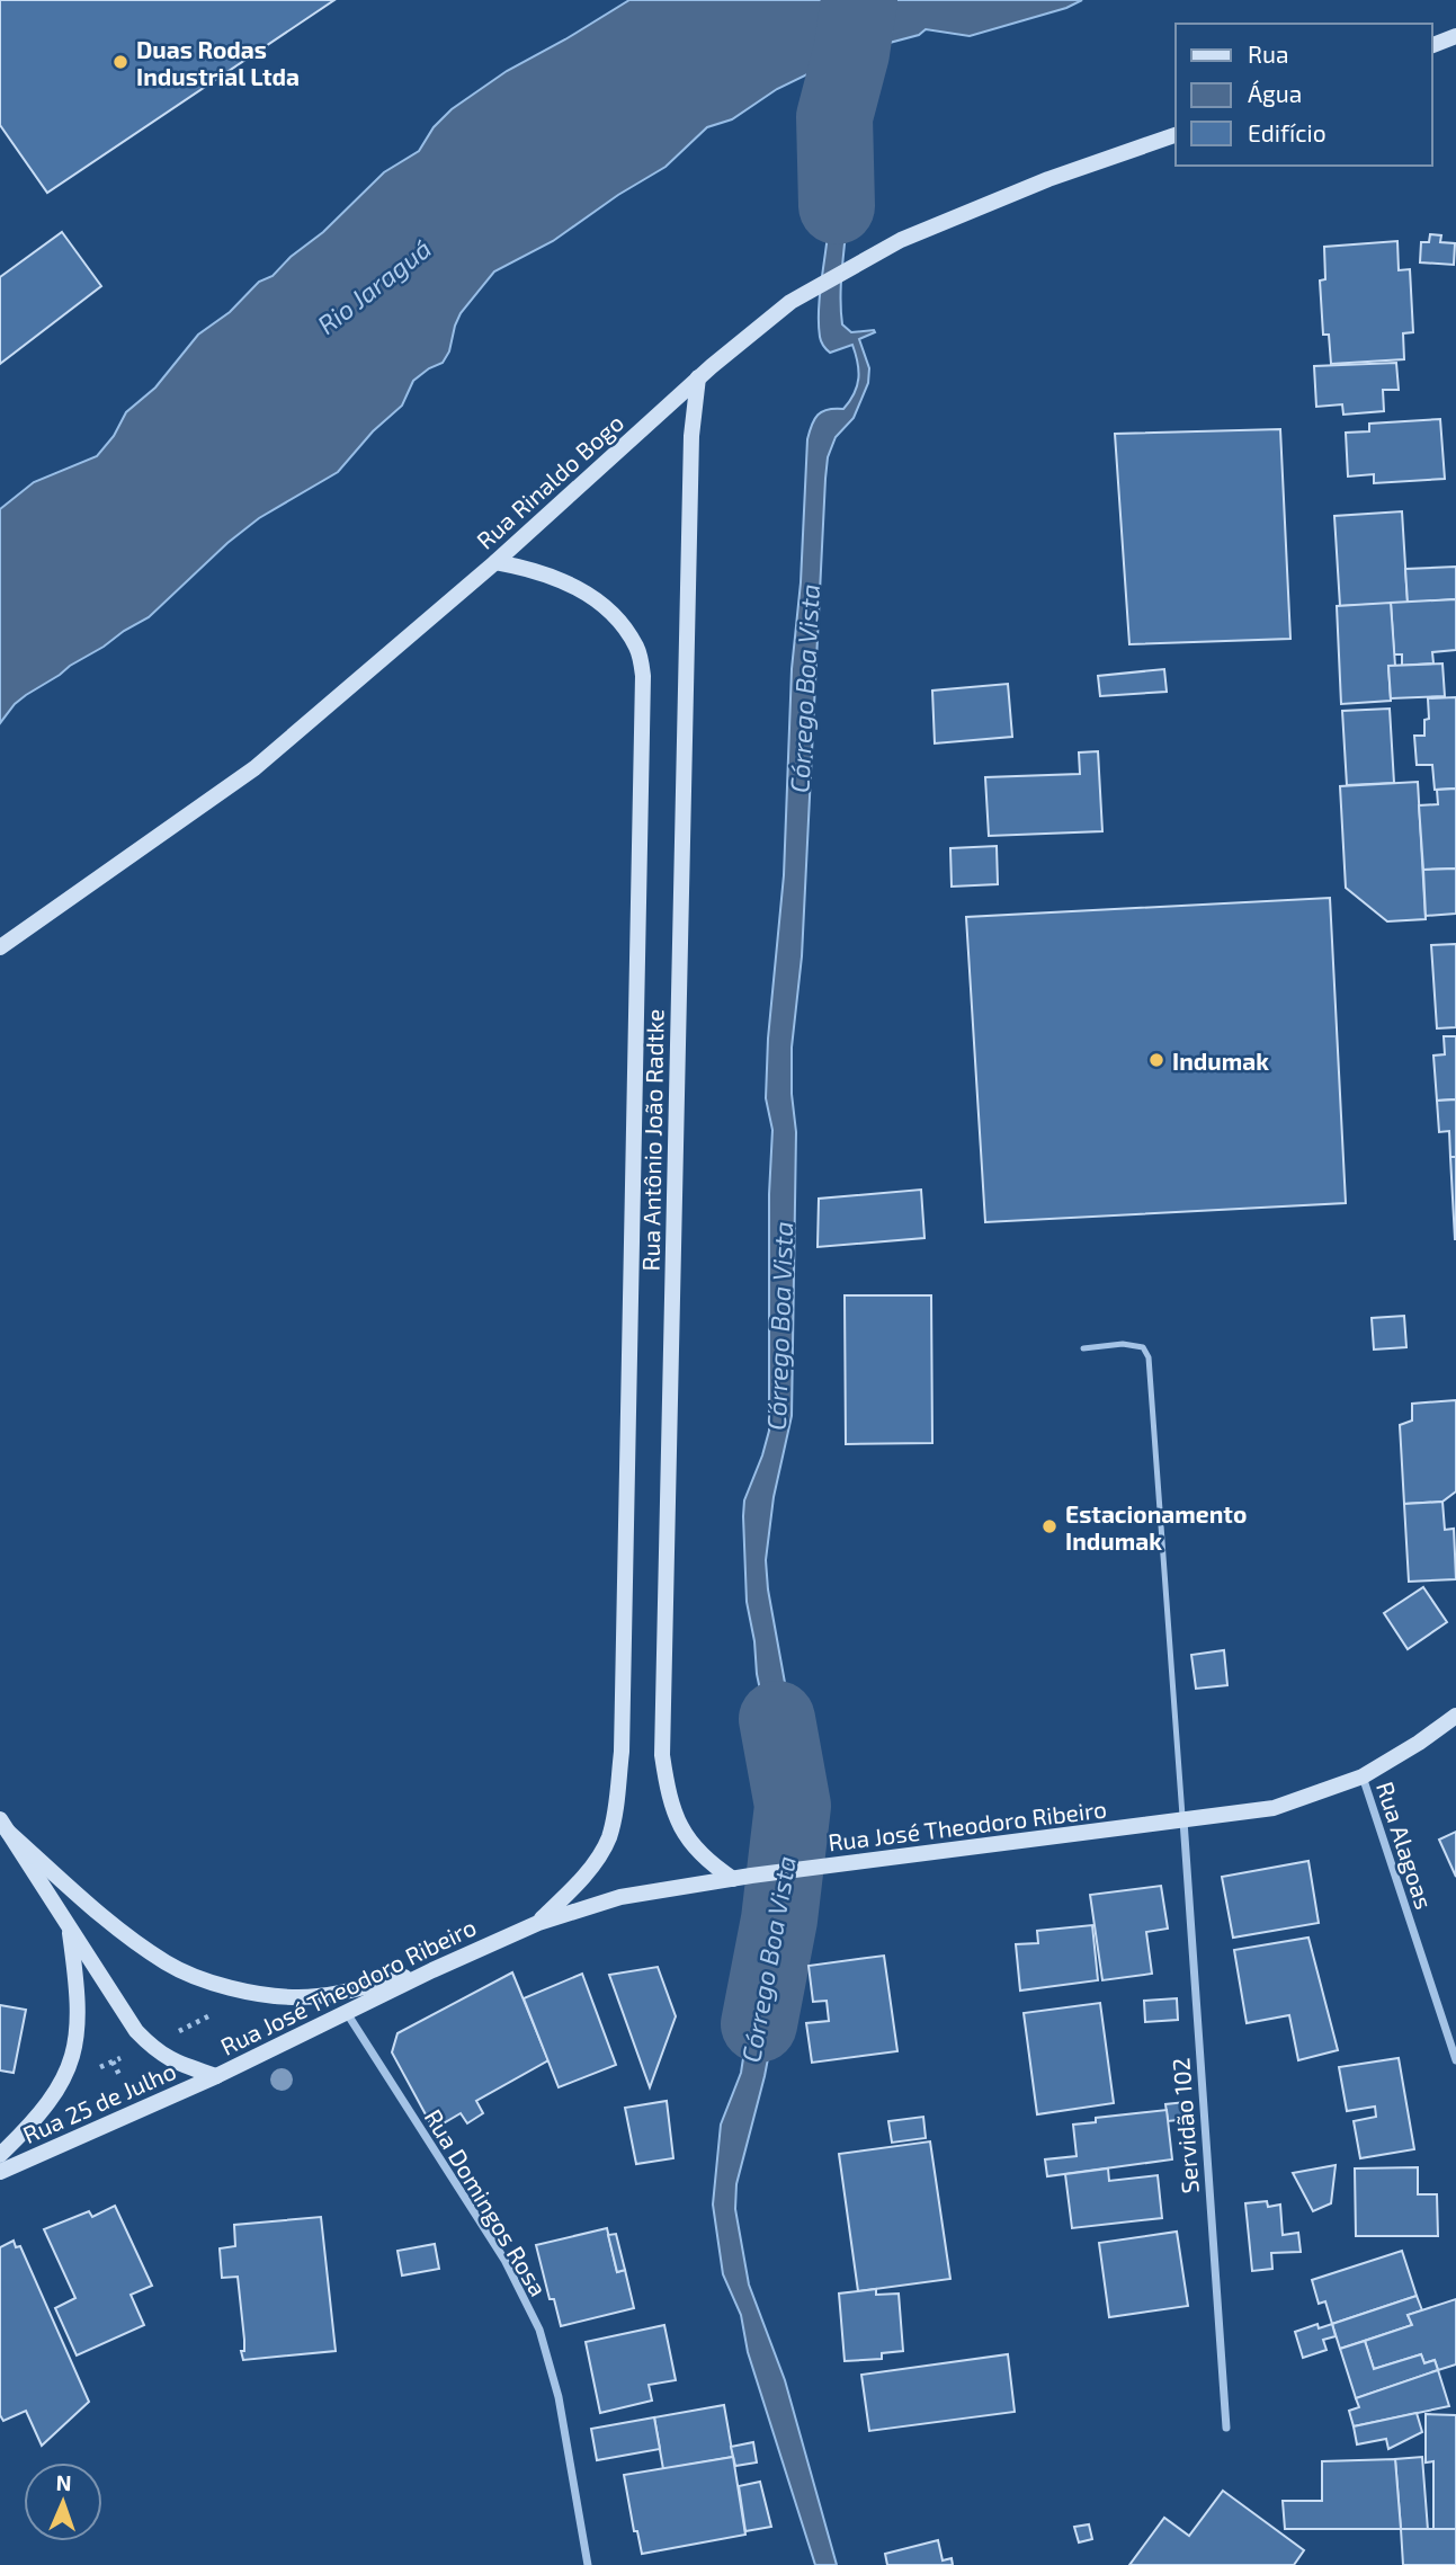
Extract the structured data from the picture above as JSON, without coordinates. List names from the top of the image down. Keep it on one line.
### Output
{"streets":{"main road":["Rua Rinaldo Bogo","Rua Antônio João Radtke","Rua José Theodoro Ribeiro","Rua 25 de Julho"],"street":["Rua Alagoas","Servidão 102","Rua Domingos Rosa"]},"crossings":[["Rua Rinaldo Bogo","Rua Antônio João Radtke"],["Rua Antônio João Radtke","Rua José Theodoro Ribeiro"],["Rua José Theodoro Ribeiro","Rua Alagoas"],["Rua José Theodoro Ribeiro","Rua 25 de Julho"],["Rua José Theodoro Ribeiro","Servidão 102"],["Rua José Theodoro Ribeiro","Rua Domingos Rosa"]],"water":["Rio Jaraguá","Córrego Boa Vista"],"places":["Duas Rodas Industrial Ltda","Indumak","Estacionamento Indumak"],"legend":["Rua","Água","Edifício"],"north":"top"}
